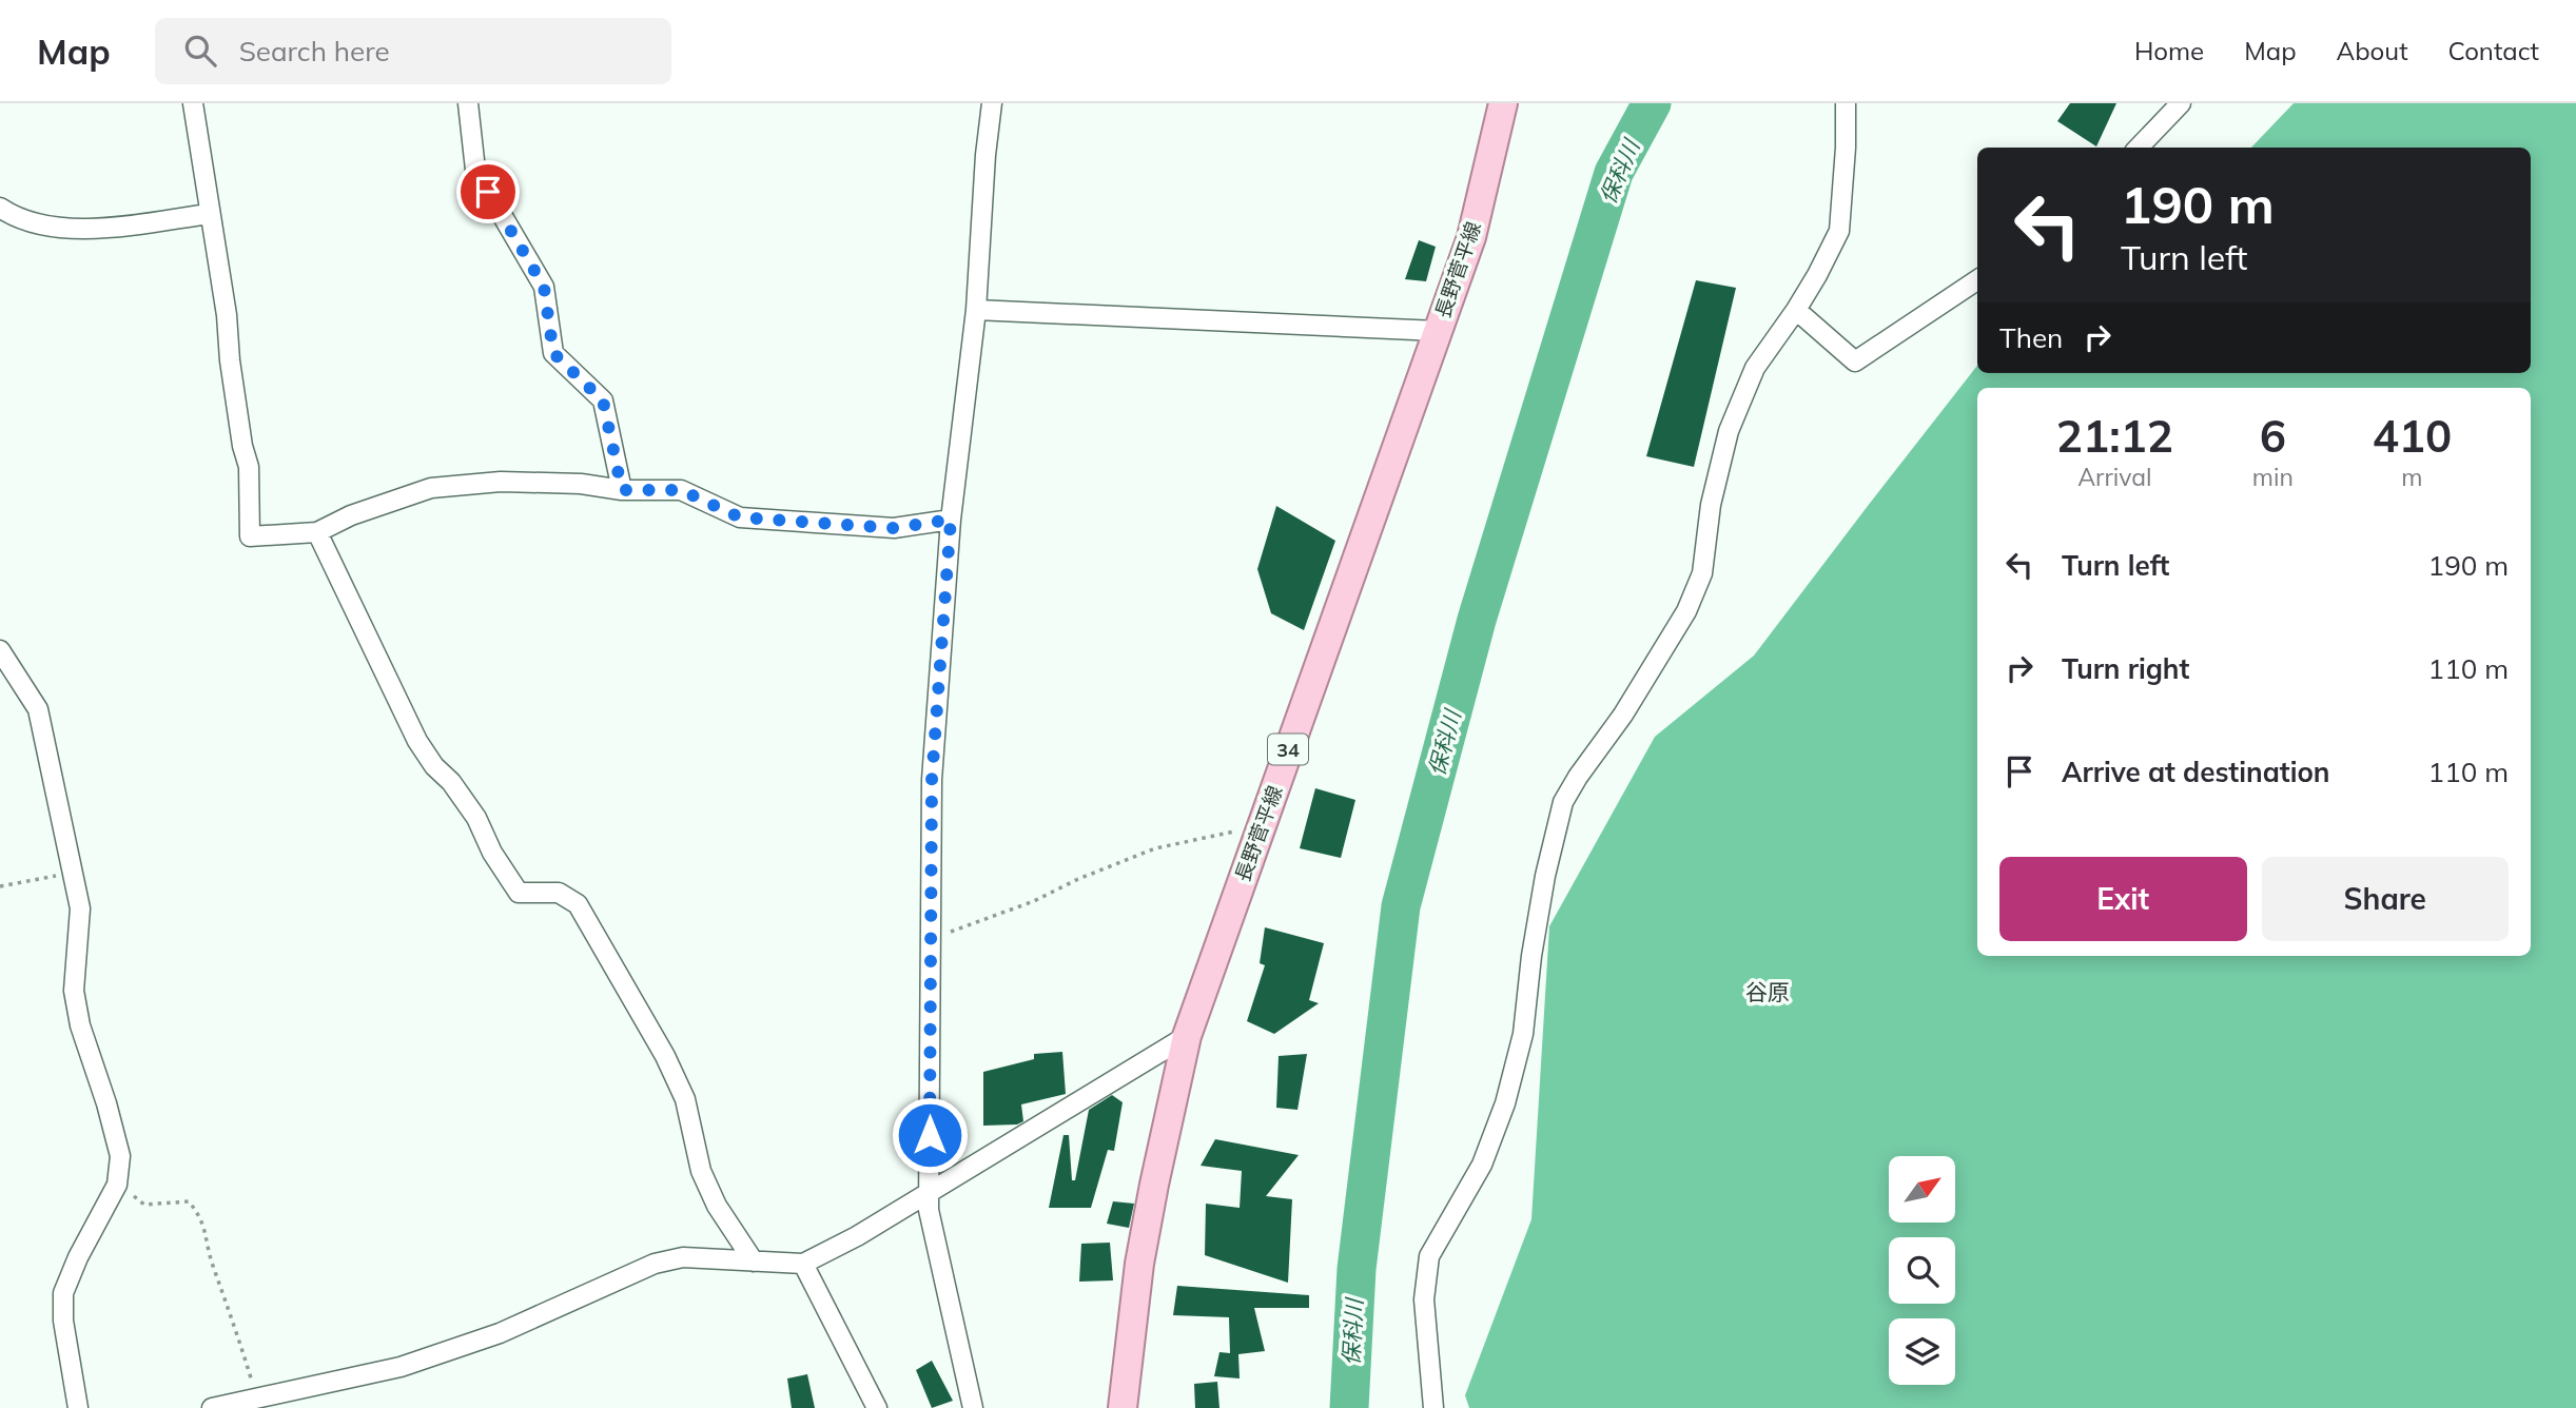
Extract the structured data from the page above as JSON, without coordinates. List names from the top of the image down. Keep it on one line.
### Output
{"streets":{"main road":["長野菅平線","34"]},"districts":["谷原"],"water":["保科川"],"north":"top right","page":{"header":"Map","search":"Search here","nav":["Home","Map","About","Contact"],"turn":["190 m","Turn left"],"then":"Then","eta":["21:12","Arrival","6","min","410","m"],"list":[{"name":"Turn left","value":"190 m"},{"name":"Turn right","value":"110 m"},{"name":"Arrive at destination","value":"110 m"}],"buttons":["Exit","Share"]}}
